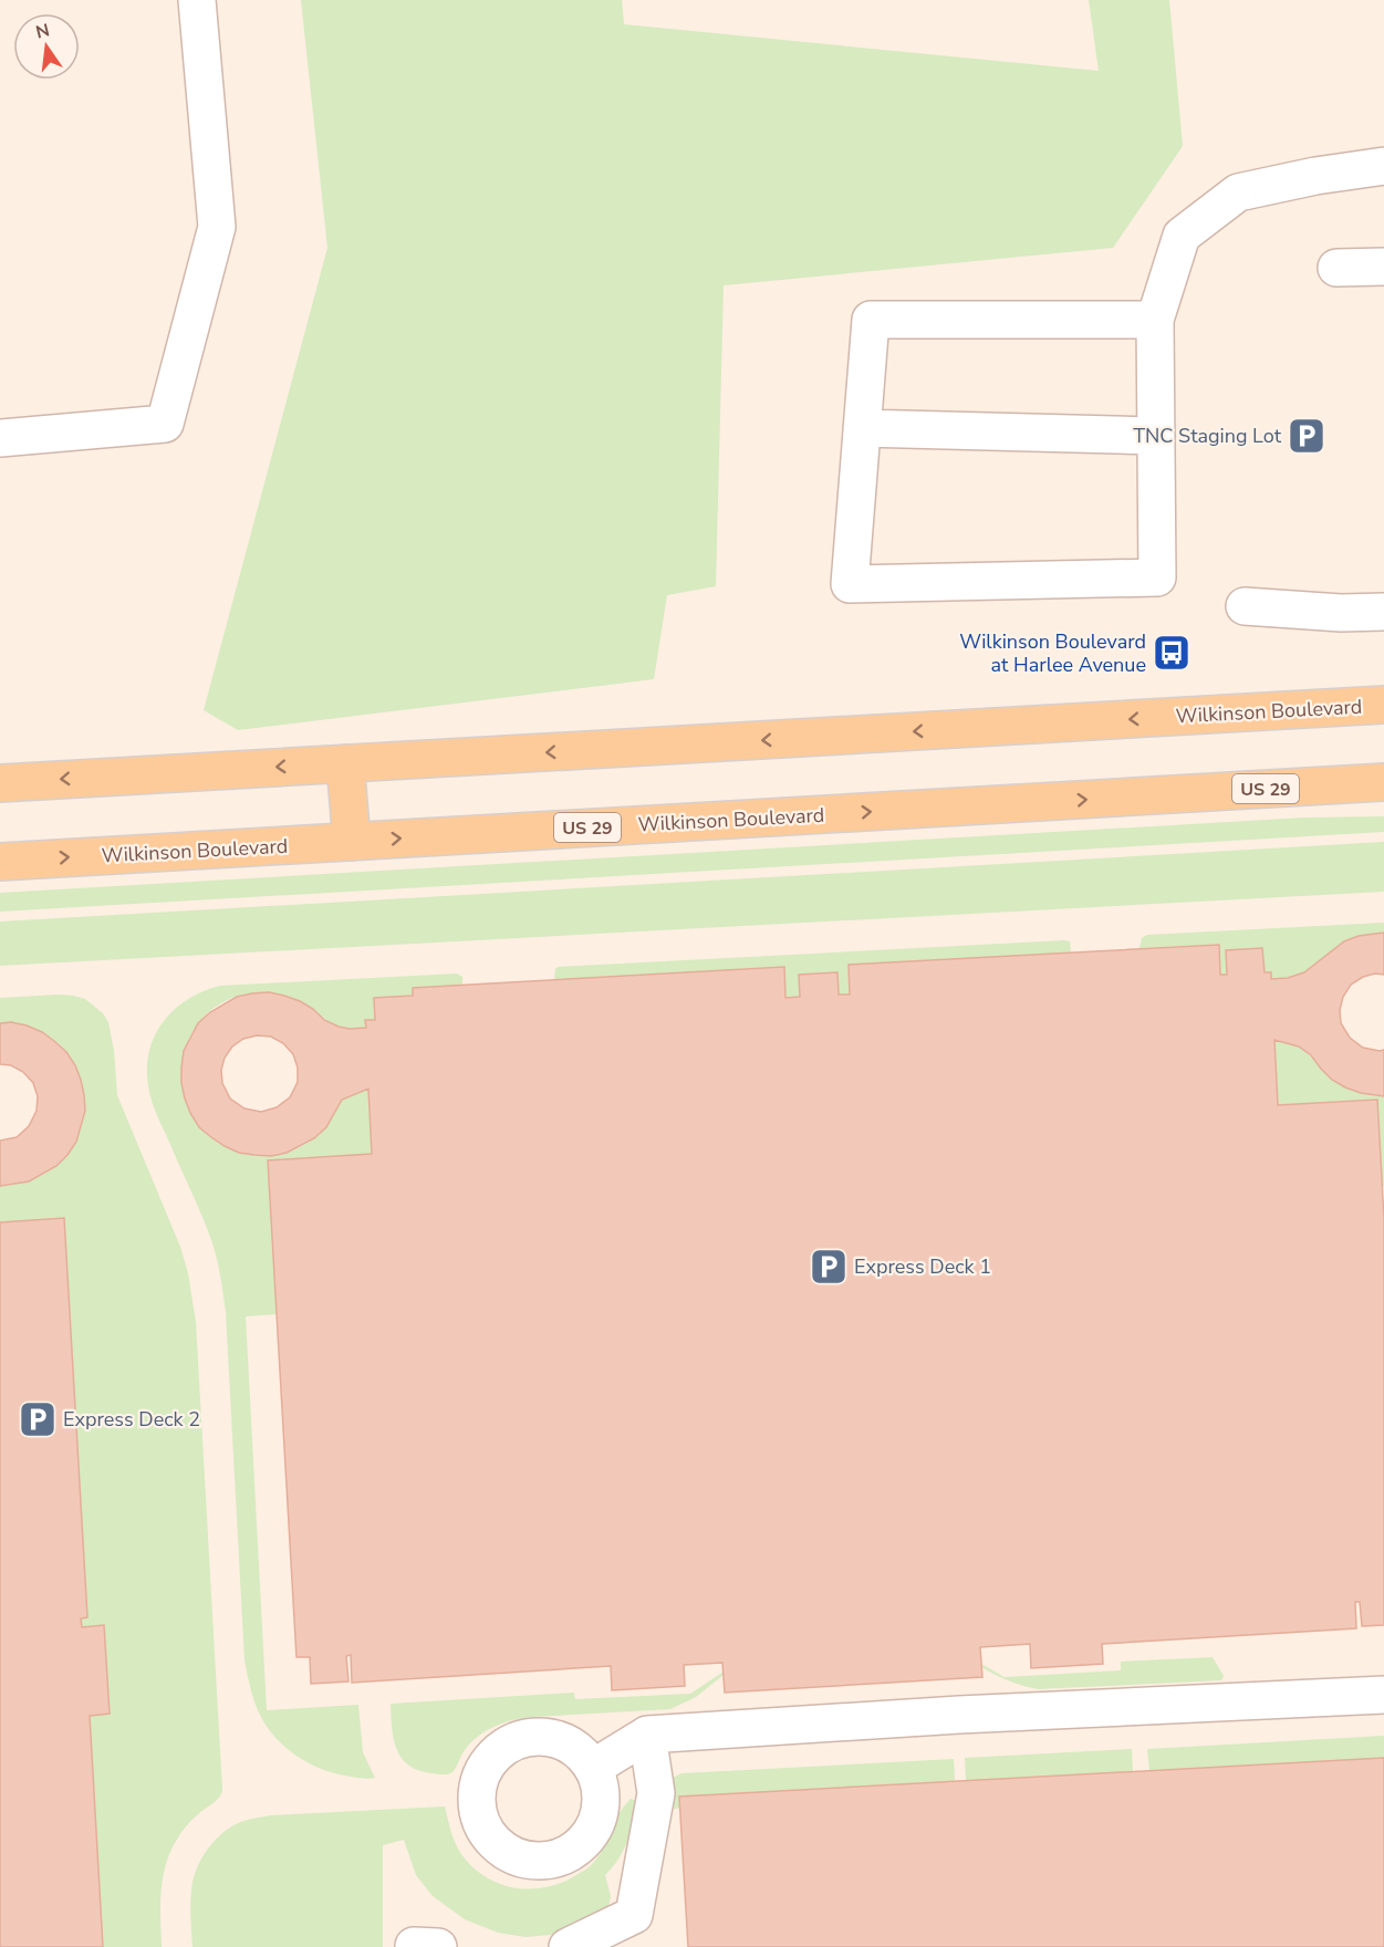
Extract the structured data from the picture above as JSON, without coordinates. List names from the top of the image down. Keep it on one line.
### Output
{"streets":{"main road":["Wilkinson Boulevard","US 29"]},"places":{"parking":["TNC Staging Lot","Express Deck 1","Express Deck 2"],"bus stop":["Wilkinson Boulevard at Harlee Avenue"]},"north":"top"}
